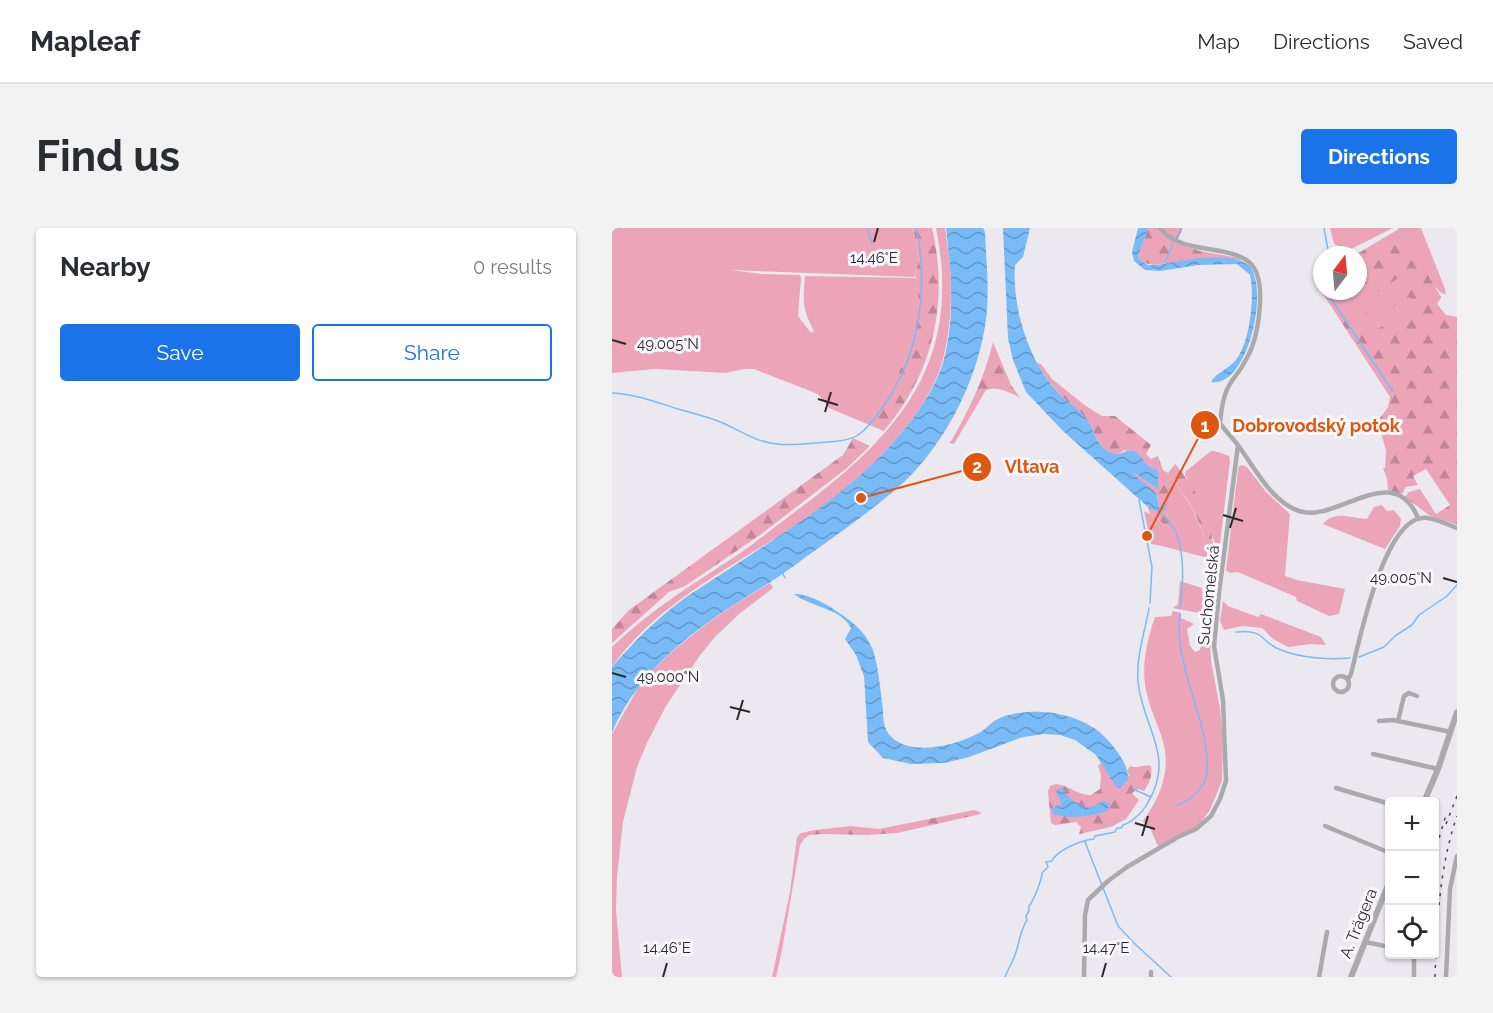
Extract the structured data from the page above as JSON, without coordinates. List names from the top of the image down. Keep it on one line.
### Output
{"streets":{"street":["Suchomelská","A. Trägera"]},"places":["Vltava","Dobrovodský potok"],"north":"top","page":{"header":"Mapleaf","nav":["Map","Directions","Saved"],"buttons":["Directions",["Save","Share"]],"title":"Find us","heading":["Nearby","0 results"],"map_buttons":["+","−"]},"coordinates":["14.46°E","49.005°N","49.000°N","14.47°E"]}
